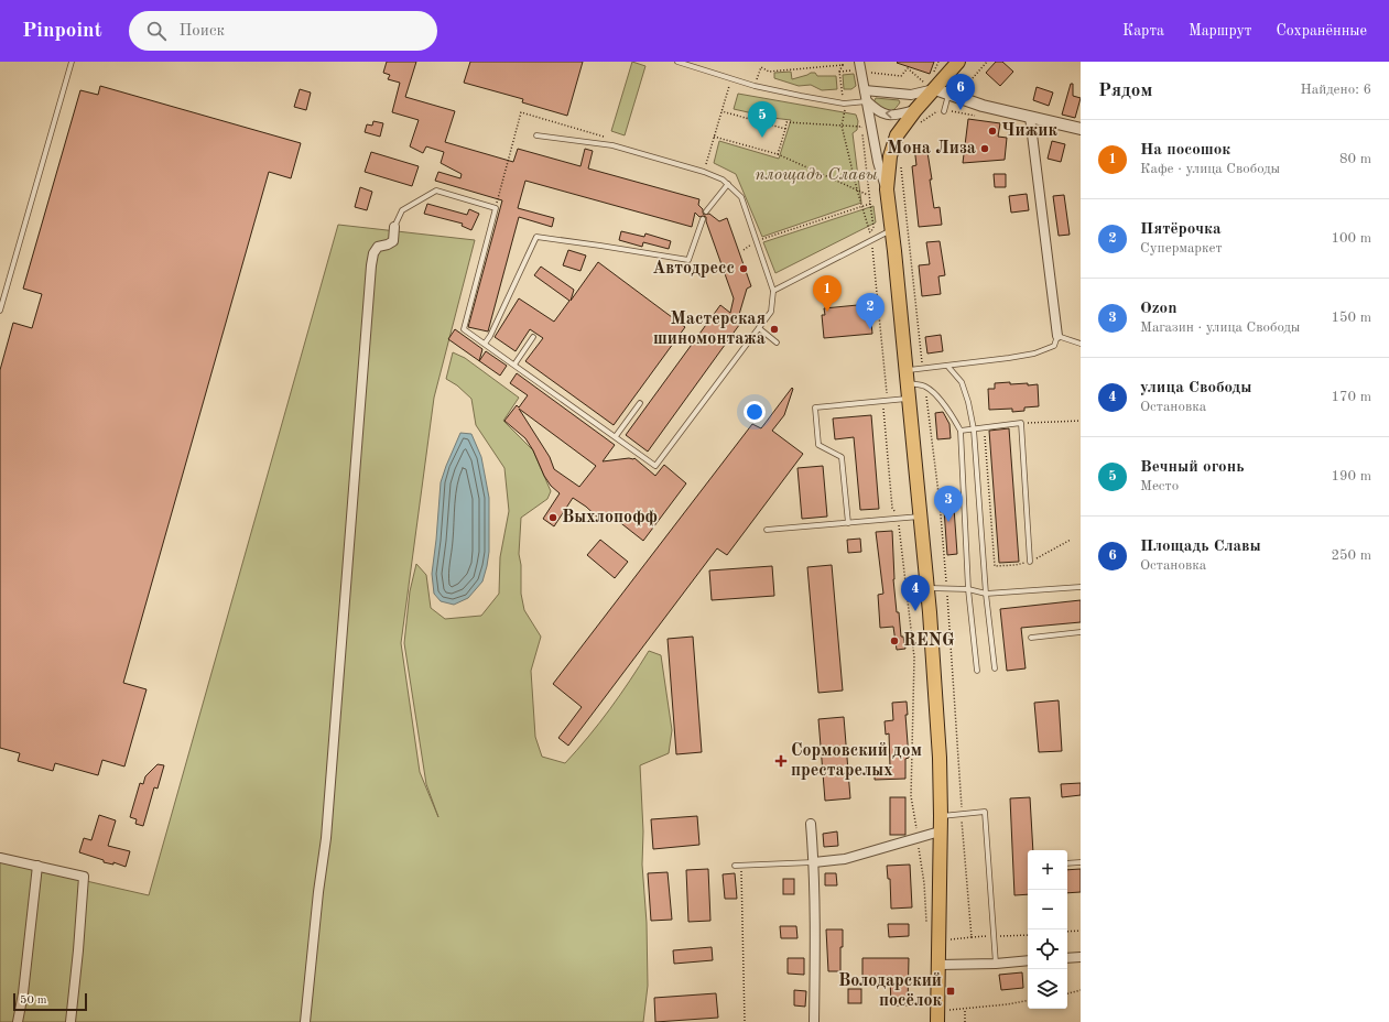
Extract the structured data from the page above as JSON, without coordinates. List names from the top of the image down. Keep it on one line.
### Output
{"parks":["площадь Славы"],"places":{"other":["Чижик","Мона Лиза","Автодресс","Мастерская шиномонтажа","Выхлопофф","RENG"],"health":["Сормовский дом престарелых"],"transit":["Володарский посёлок"]},"scale_bar":"50 m","page":{"header":"Pinpoint","search":"Поиск","nav":["Карта","Маршрут","Сохранённые"],"heading":["Рядом","Найдено: 6"],"pins":["6","5","1","2","3","4"],"list":[{"mark":"1","name":"На посошок","note":"Кафе · улица Свободы","value":"80 m"},{"mark":"2","name":"Пятёрочка","note":"Супермаркет","value":"100 m"},{"mark":"3","name":"Ozon","note":"Магазин · улица Свободы","value":"150 m"},{"mark":"4","name":"улица Свободы","note":"Остановка","value":"170 m"},{"mark":"5","name":"Вечный огонь","note":"Место","value":"190 m"},{"mark":"6","name":"Площадь Славы","note":"Остановка","value":"250 m"}],"map_buttons":["+","−"],"scale":"50 m"}}
